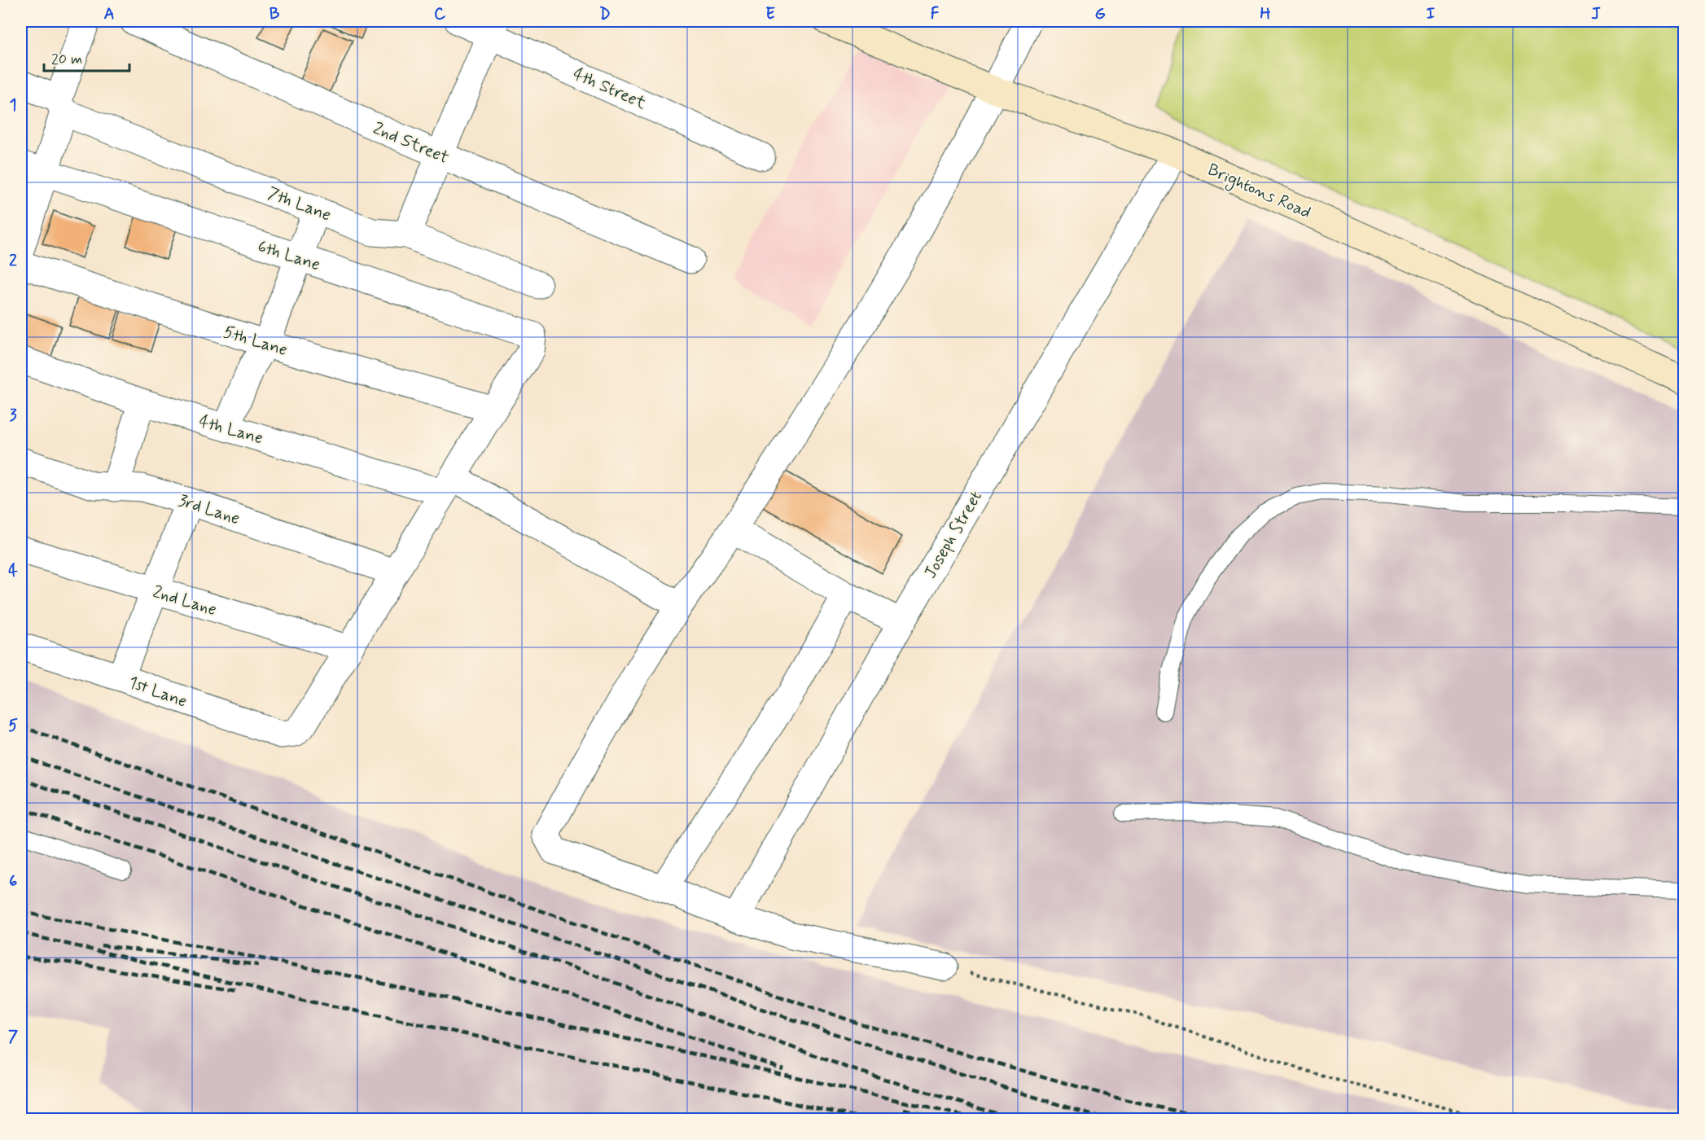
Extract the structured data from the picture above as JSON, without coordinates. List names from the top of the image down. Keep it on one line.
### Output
{"streets":{"street":["4th Street","2nd Street","Brightons Road","7th Lane","6th Lane","5th Lane","4th Lane","3rd Lane","Joseph Street","2nd Lane","1st Lane"]},"crossings":[["Brightons Road","Joseph Street"],["6th Lane","5th Lane"],["2nd Lane","1st Lane"]],"scale_bar":"20 m","grid":{"columns":["A","B","C","D","E","F","G","H","I","J"],"rows":["1","2","3","4","5","6","7"]}}
